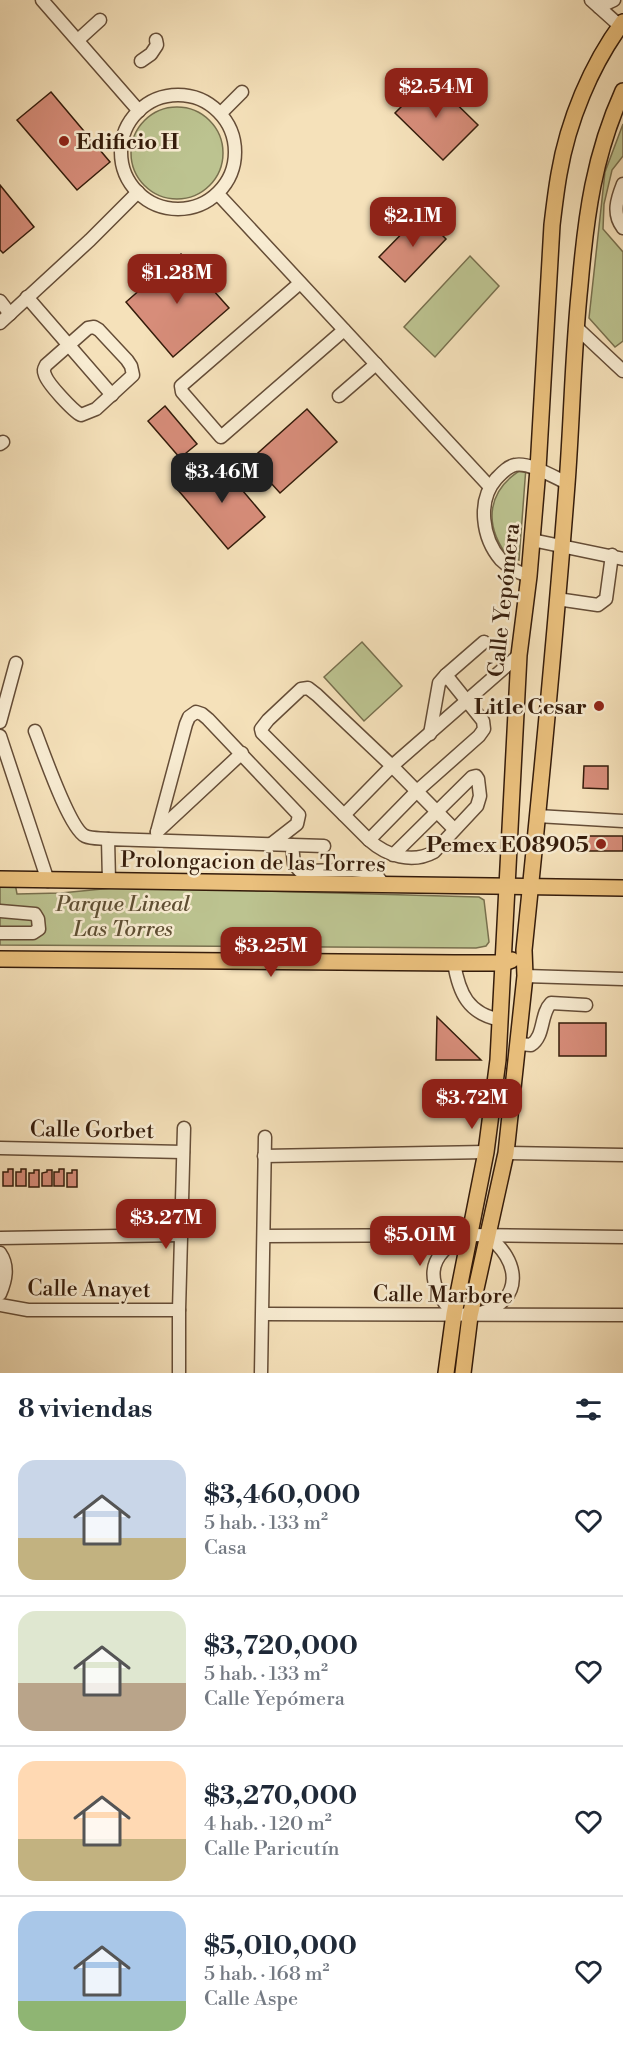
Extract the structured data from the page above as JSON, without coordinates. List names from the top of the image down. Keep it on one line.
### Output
{"streets":{"main road":["Calle Yepómera","Prolongacion de las Torres"],"street":["Calle Gorbet","Calle Anayet","Calle Marbore"]},"crossings":[["Calle Yepómera","Prolongacion de las Torres"],["Calle Yepómera","Calle Marbore"]],"parks":["Parque Lineal Las Torres"],"places":["Edificio H","Litle Cesar","Pemex E08905"],"page":{"price":["$2.54M","$2.1M","$1.28M","$3.46M","$3.25M","$3.72M","$3.27M","$5.01M"],"heading":"8 viviendas","list":[{"name":"$3,460,000","note":"5 hab. · 133 m² · Casa"},{"name":"$3,720,000","note":"5 hab. · 133 m² · Calle Yepómera"},{"name":"$3,270,000","note":"4 hab. · 120 m² · Calle Paricutín"},{"name":"$5,010,000","note":"5 hab. · 168 m² · Calle Aspe"}]}}
